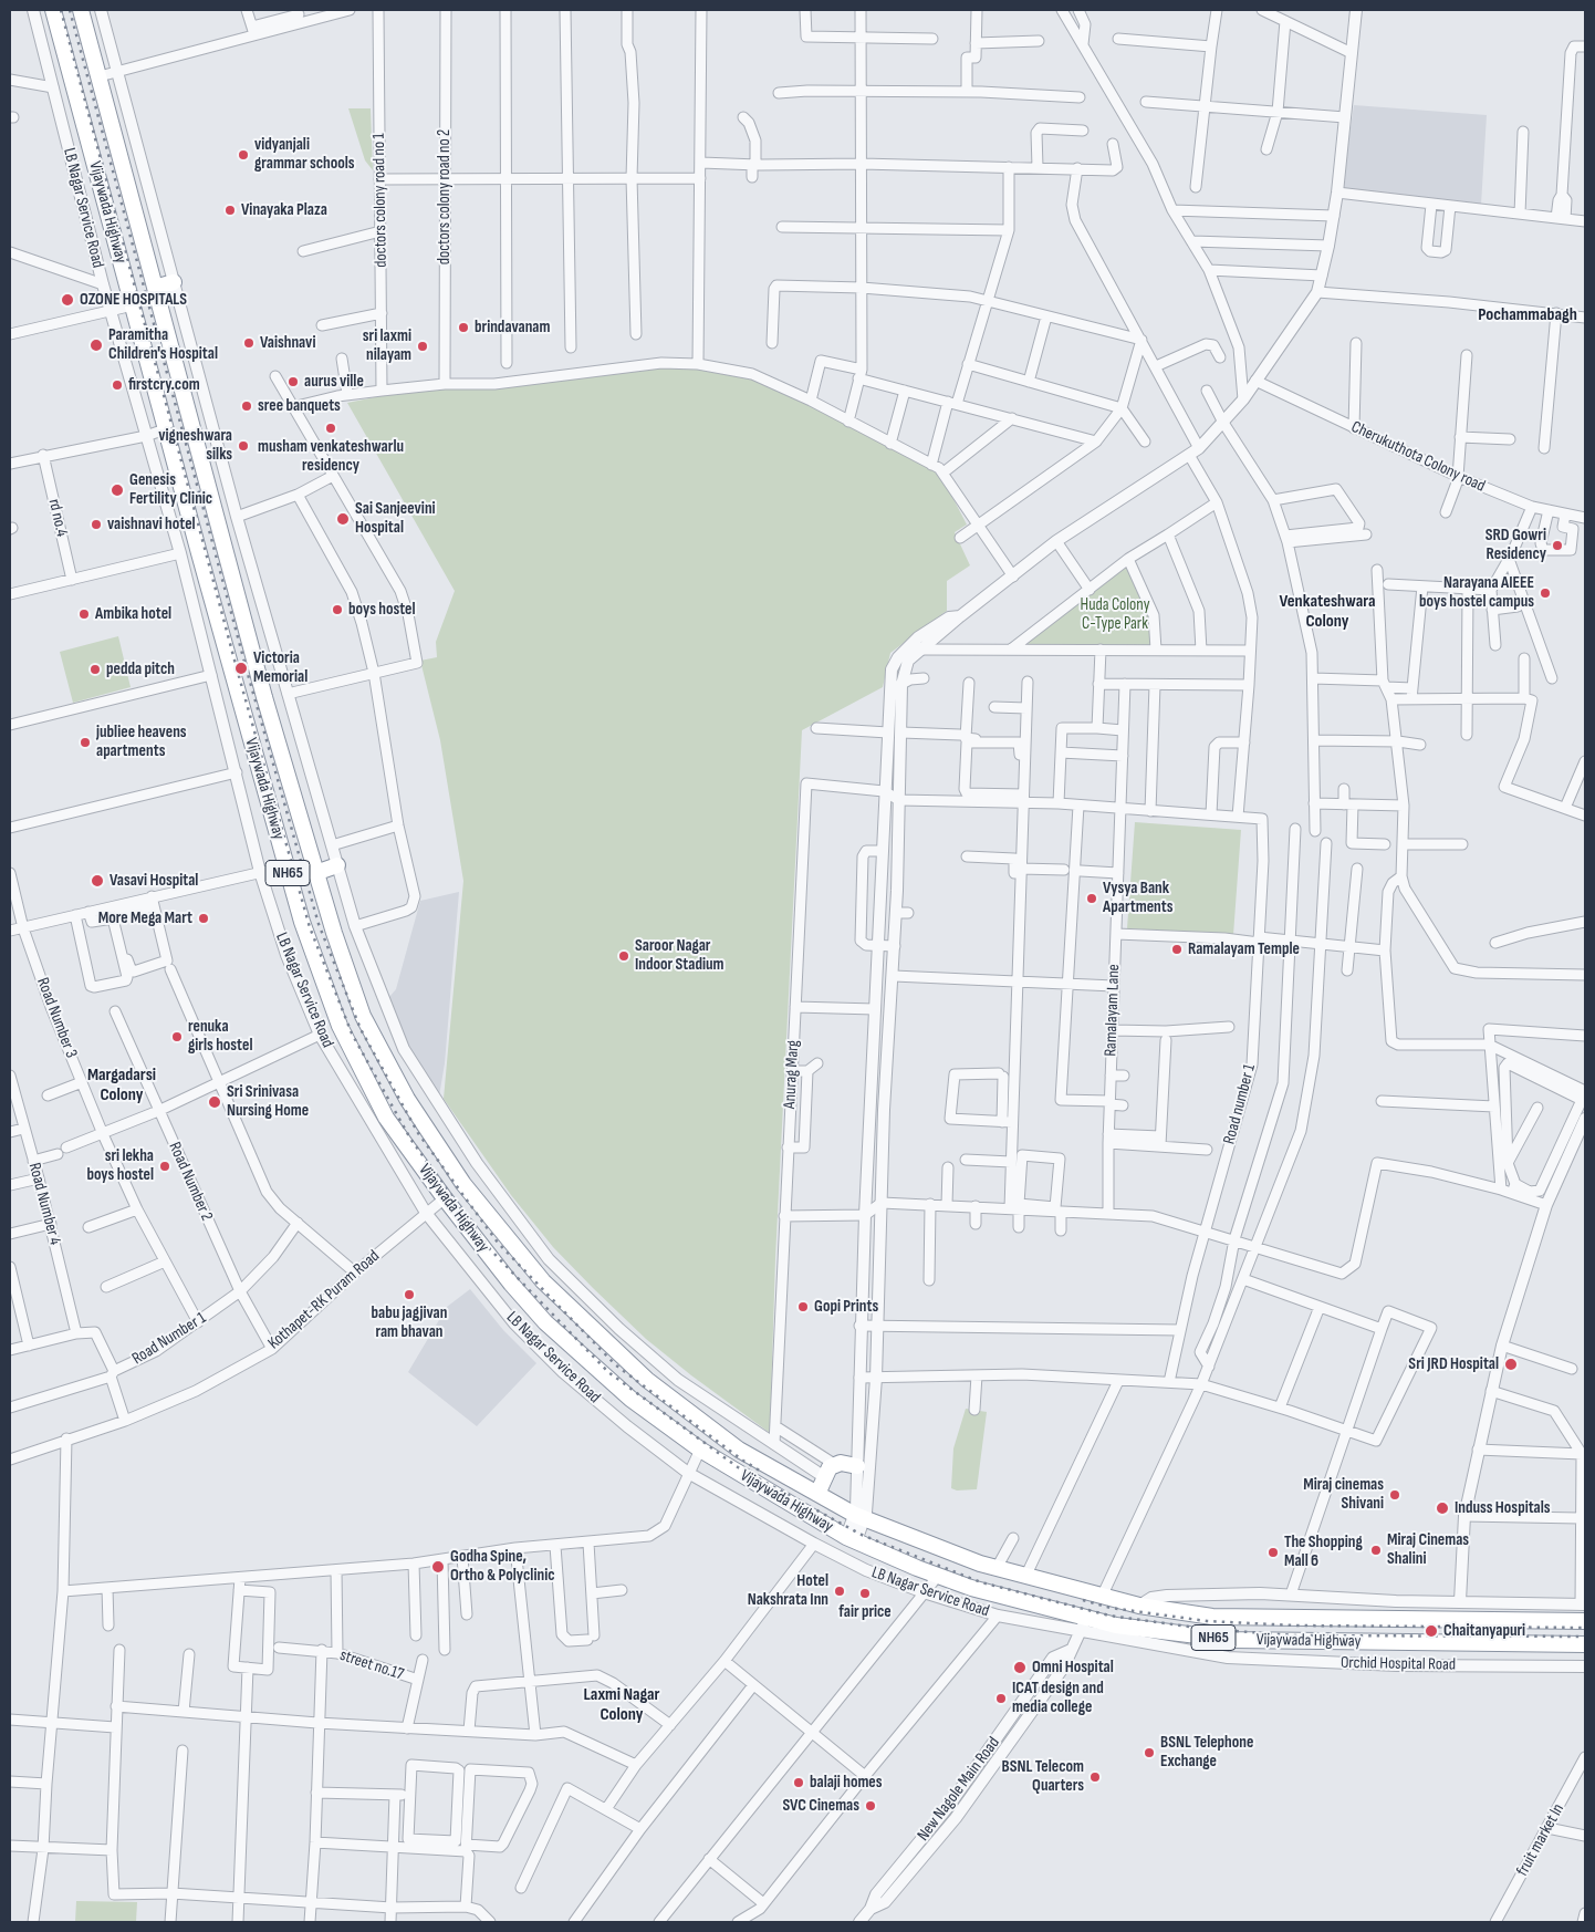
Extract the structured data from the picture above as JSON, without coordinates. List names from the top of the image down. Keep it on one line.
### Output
{"streets":{"highway":["Vijaywada Highway","NH65"],"street":["doctors colony road no 2","doctors colony road no 1","LB Nagar Service Road","Cherukuthota Colony road","rd no.4","Ramalayam Lane","Road Number 3","Anurag Marg","Road number 1","Road Number 2","Road Number 4","Kothapet-RK Puram Road","Road Number 1","Orchid Hospital Road","street no.17","fruit market ln"]},"crossings":[["LB Nagar Service Road","Vijaywada Highway"],["LB Nagar Service Road","Kothapet-RK Puram Road"],["LB Nagar Service Road","Orchid Hospital Road"],["Vijaywada Highway","Kothapet-RK Puram Road"],["Vijaywada Highway","Orchid Hospital Road"],["Road Number 3","Road Number 1"],["Road Number 2","Kothapet-RK Puram Road"],["Road Number 2","Road Number 1"]],"districts":["Pochammabagh","Venkateshwara Colony","Margadarsi Colony","Laxmi Nagar Colony"],"parks":["Huda Colony C-Type Park"],"places":["vidyanjali grammar schools","Vinayaka Plaza","OZONE HOSPITALS","brindavanam","Vaishnavi","Paramitha Children's Hospital","sri laxmi nilayam","aurus ville","firstcry.com","sree banquets","musham venkateshwarlu residency","vigneshwara silks","Genesis Fertility Clinic","Sai Sanjeevini Hospital","vaishnavi hotel","SRD Gowri Residency","Narayana AIEEE boys hostel campus","boys hostel","Ambika hotel","Victoria Memorial","pedda pitch","jubliee heavens apartments","Vasavi Hospital","Vysya Bank Apartments","More Mega Mart","Ramalayam Temple","Saroor Nagar Indoor Stadium","renuka girls hostel","Sri Srinivasa Nursing Home","sri lekha boys hostel","babu jagjivan ram bhavan","Gopi Prints","Sri JRD Hospital","Miraj cinemas Shivani","Induss Hospitals","Miraj Cinemas Shalini","The Shopping Mall 6","Godha Spine, Ortho & Polyclinic","Hotel Nakshrata Inn","fair price","Chaitanyapuri","Omni Hospital","ICAT design and media college","BSNL Telephone Exchange","BSNL Telecom Quarters","balaji homes","SVC Cinemas"]}
